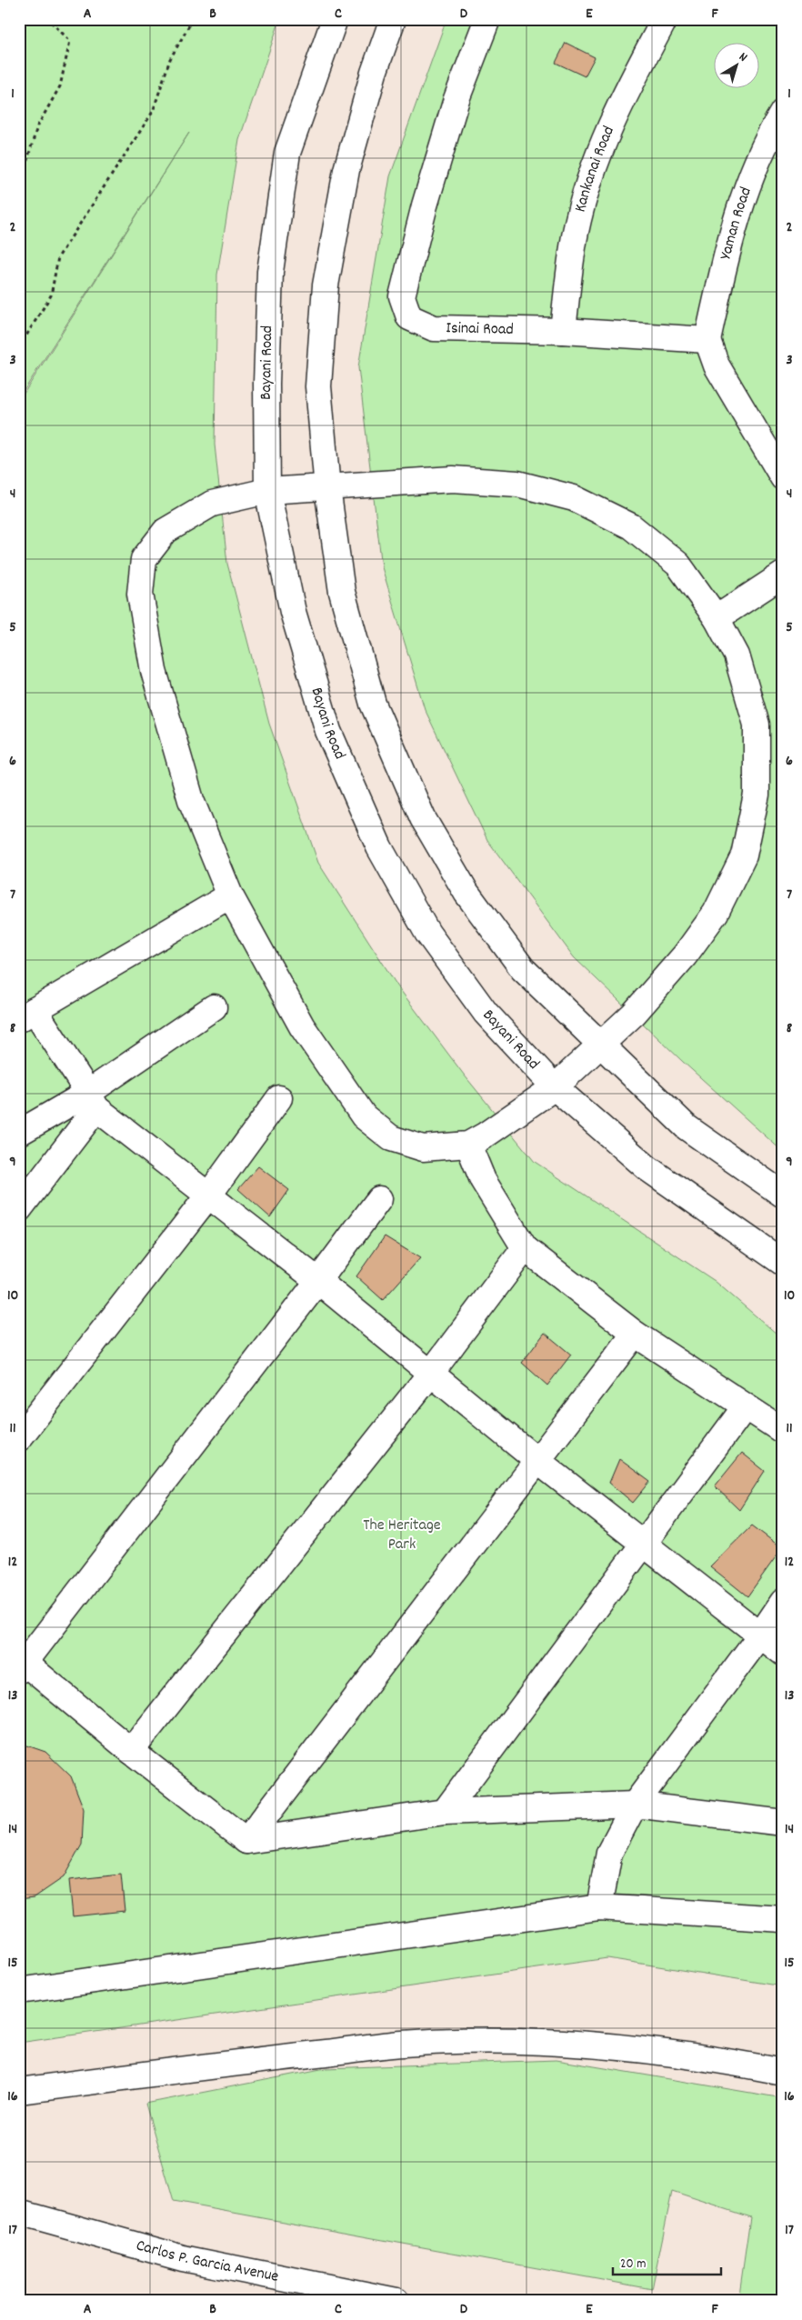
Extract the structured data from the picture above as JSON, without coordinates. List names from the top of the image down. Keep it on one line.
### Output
{"streets":{"main road":["Kankanai Road","Yaman Road","Isinai Road","Bayani Road","Carlos P. Garcia Avenue"]},"crossings":[["Kankanai Road","Isinai Road"],["Yaman Road","Isinai Road"]],"parks":["The Heritage Park"],"scale_bar":"20 m","north":"top right","grid":{"columns":["A","B","C","D","E","F"],"rows":["1","2","3","4","5","6","7","8","9","10","11","12","13","14","15","16","17"]}}
